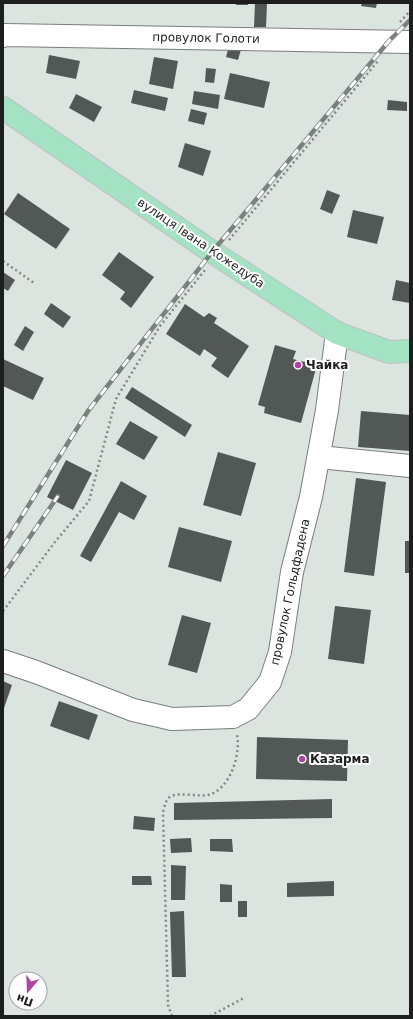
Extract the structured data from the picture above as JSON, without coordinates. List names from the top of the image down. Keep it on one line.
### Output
{"streets":{"main road":["вулиця Івана Кожедуба"],"street":["провулок Голоти","провулок Гольдфадена"]},"crossings":[["вулиця Івана Кожедуба","провулок Гольдфадена"]],"places":["Чайка","Казарма"],"north":"bottom"}
